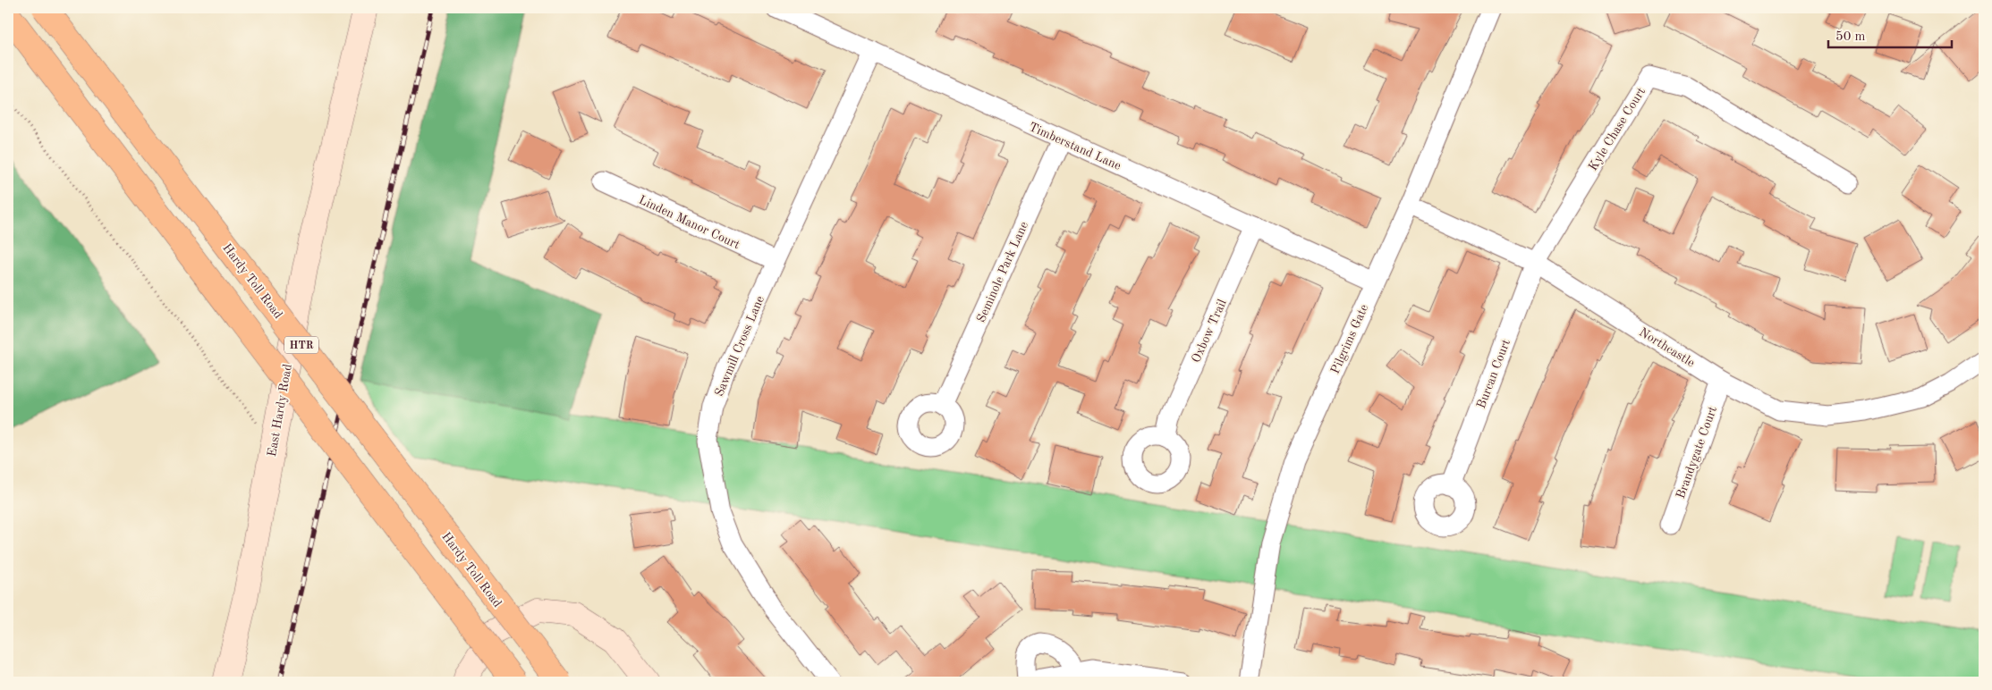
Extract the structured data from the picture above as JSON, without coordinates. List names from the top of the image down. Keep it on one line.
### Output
{"streets":{"highway":["Hardy Toll Road","HTR"],"street":["Kyle Chase Court","Timberstand Lane","Linden Manor Court","Seminole Park Lane","Oxbow Trail","Pilgrims Gate","Sawmill Cross Lane","Northcastle","Burcan Court","East Hardy Road","Brandygate Court"]},"crossings":[["Kyle Chase Court","Northcastle"],["Kyle Chase Court","Burcan Court"],["Timberstand Lane","Seminole Park Lane"],["Timberstand Lane","Oxbow Trail"],["Timberstand Lane","Pilgrims Gate"],["Timberstand Lane","Sawmill Cross Lane"],["Linden Manor Court","Sawmill Cross Lane"],["Pilgrims Gate","Northcastle"],["Northcastle","Burcan Court"],["Northcastle","Brandygate Court"]],"scale_bar":"50 m"}
